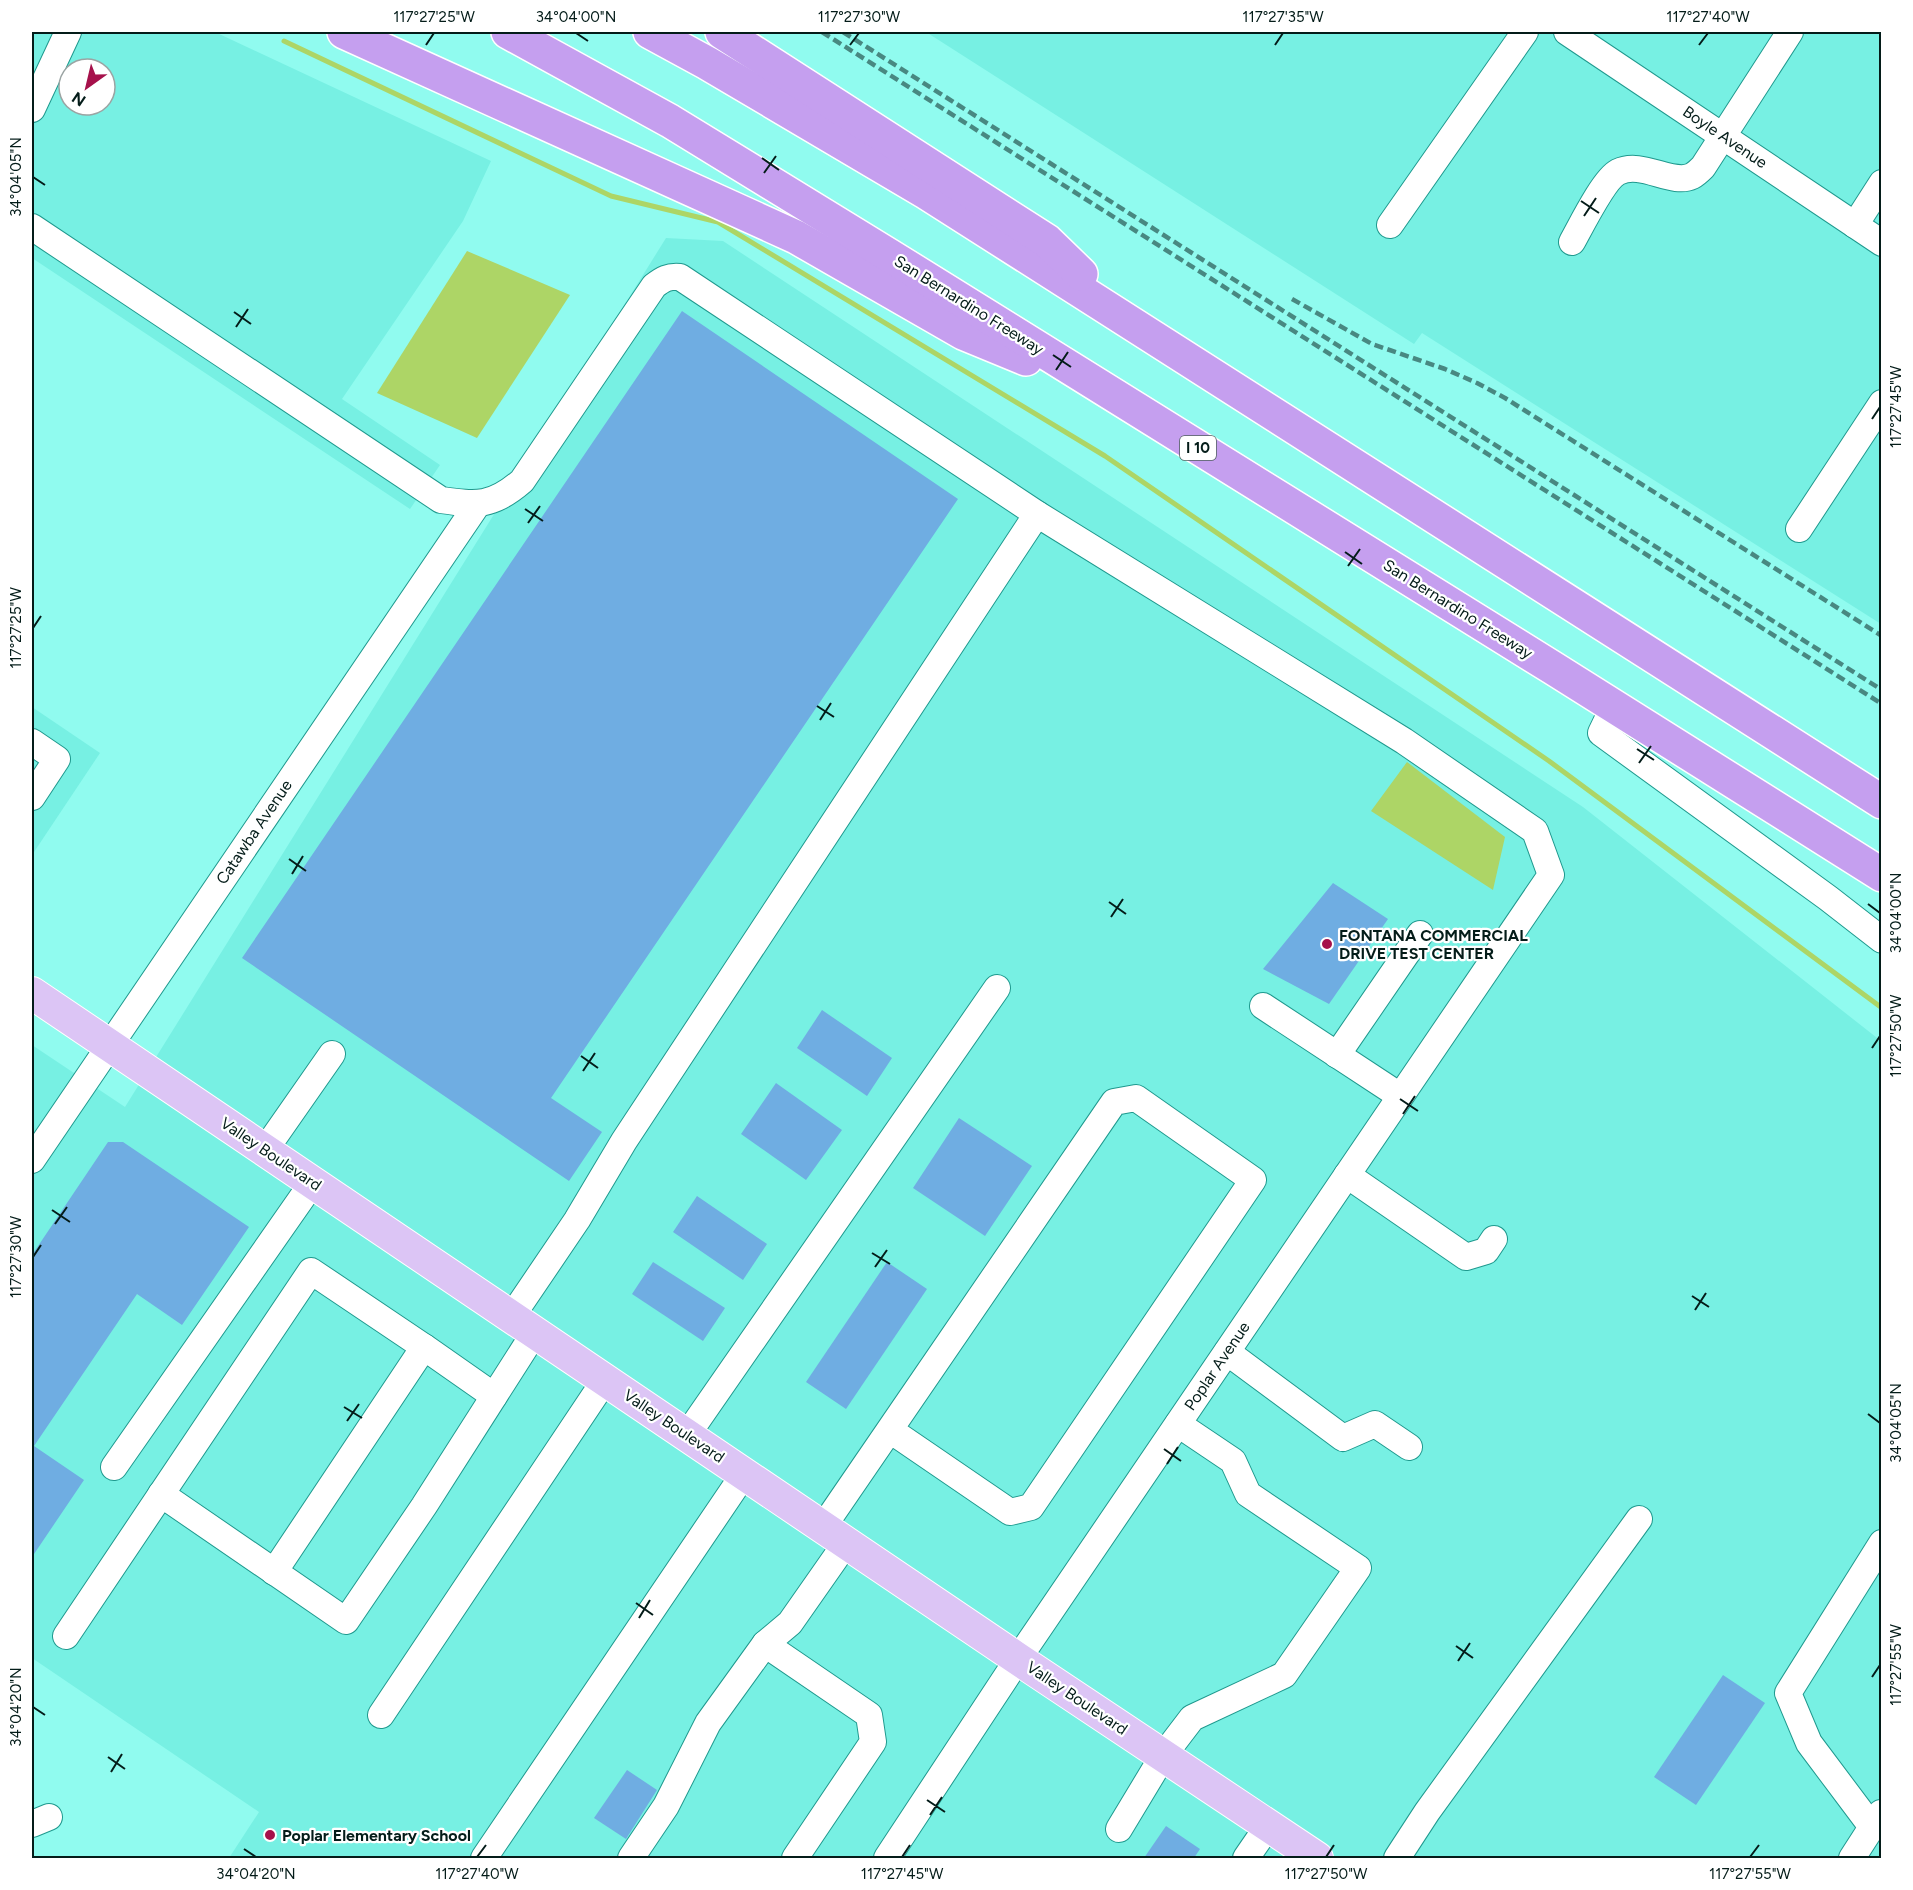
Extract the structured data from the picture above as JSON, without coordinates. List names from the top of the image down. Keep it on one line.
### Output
{"streets":{"highway":["San Bernardino Freeway","I 10"],"main road":["Valley Boulevard"],"street":["Boyle Avenue","Catawba Avenue","Poplar Avenue"]},"crossings":[["Catawba Avenue","Valley Boulevard"],["Valley Boulevard","Poplar Avenue"]],"places":["FONTANA COMMERCIAL DRIVE TEST CENTER","Poplar Elementary School"],"north":"bottom left","coordinates":["117°27'25\"W","34°04'00\"N","117°27'30\"W","117°27'35\"W","117°27'40\"W","34°04'05\"N","117°27'45\"W","117°27'50\"W","117°27'55\"W","34°04'20\"N"]}
